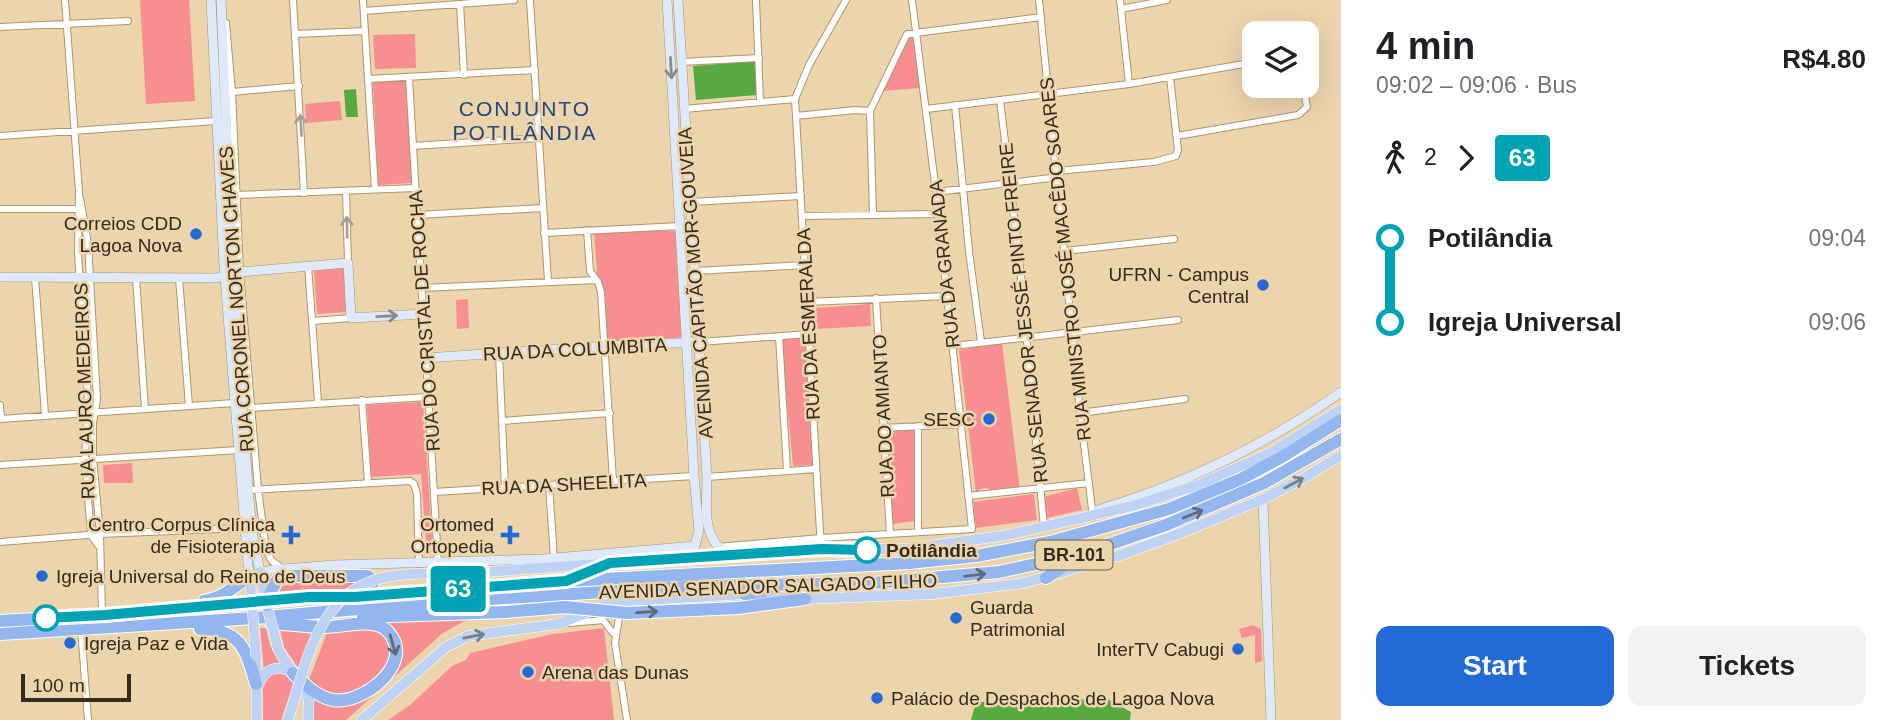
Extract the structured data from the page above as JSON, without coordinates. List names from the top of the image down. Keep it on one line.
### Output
{"streets":{"highway":["BR-101","AVENIDA SENADOR SALGADO FILHO"],"main road":["AVENIDA CAPITÃO MOR-GOUVEIA","RUA CORONEL NORTON CHAVES","RUA DO CRISTAL DE ROCHA","RUA DA COLUMBITA"],"street":["RUA MINISTRO JOSÉ MACÊDO SOARES","RUA DA GRANADA","RUA SENADOR JESSÉ PINTO FREIRE","RUA DA ESMERALDA","RUA LAURO MEDEIROS","RUA DO AMIANTO","RUA DA SHEELITA"]},"crossings":[["RUA MINISTRO JOSÉ MACÊDO SOARES","AVENIDA SENADOR SALGADO FILHO"],["AVENIDA CAPITÃO MOR-GOUVEIA","RUA DA COLUMBITA"],["RUA CORONEL NORTON CHAVES","AVENIDA SENADOR SALGADO FILHO"],["RUA SENADOR JESSÉ PINTO FREIRE","AVENIDA SENADOR SALGADO FILHO"],["RUA DO CRISTAL DE ROCHA","RUA DA COLUMBITA"],["RUA DO CRISTAL DE ROCHA","RUA DA SHEELITA"],["RUA DO CRISTAL DE ROCHA","AVENIDA SENADOR SALGADO FILHO"],["RUA DA ESMERALDA","RUA DA COLUMBITA"],["RUA DA ESMERALDA","AVENIDA SENADOR SALGADO FILHO"],["RUA LAURO MEDEIROS","AVENIDA SENADOR SALGADO FILHO"],["RUA DA SHEELITA","AVENIDA SENADOR SALGADO FILHO"]],"districts":["CONJUNTO POTILÂNDIA"],"places":{"other":["Correios CDD Lagoa Nova","UFRN - Campus Central","SESC","Potilândia","Igreja Universal do Reino de Deus","Guarda Patrimonial","Igreja Paz e Vida","InterTV Cabugi","Arena das Dunas","Palácio de Despachos de Lagoa Nova"],"health":["Centro Corpus Clínica de Fisioterapia","Ortomed Ortopedia"]},"lines":["bus line 63"],"scale_bar":"100 m","page":{"on_map":"63","heading":["4 min","09:02 – 09:06 · Bus","R$4.80"],"legs":["2","63"],"list":[{"name":"Potilândia","value":"09:04"},{"name":"Igreja Universal","value":"09:06"}],"buttons":["Start","Tickets"],"scale":"100 m"}}
